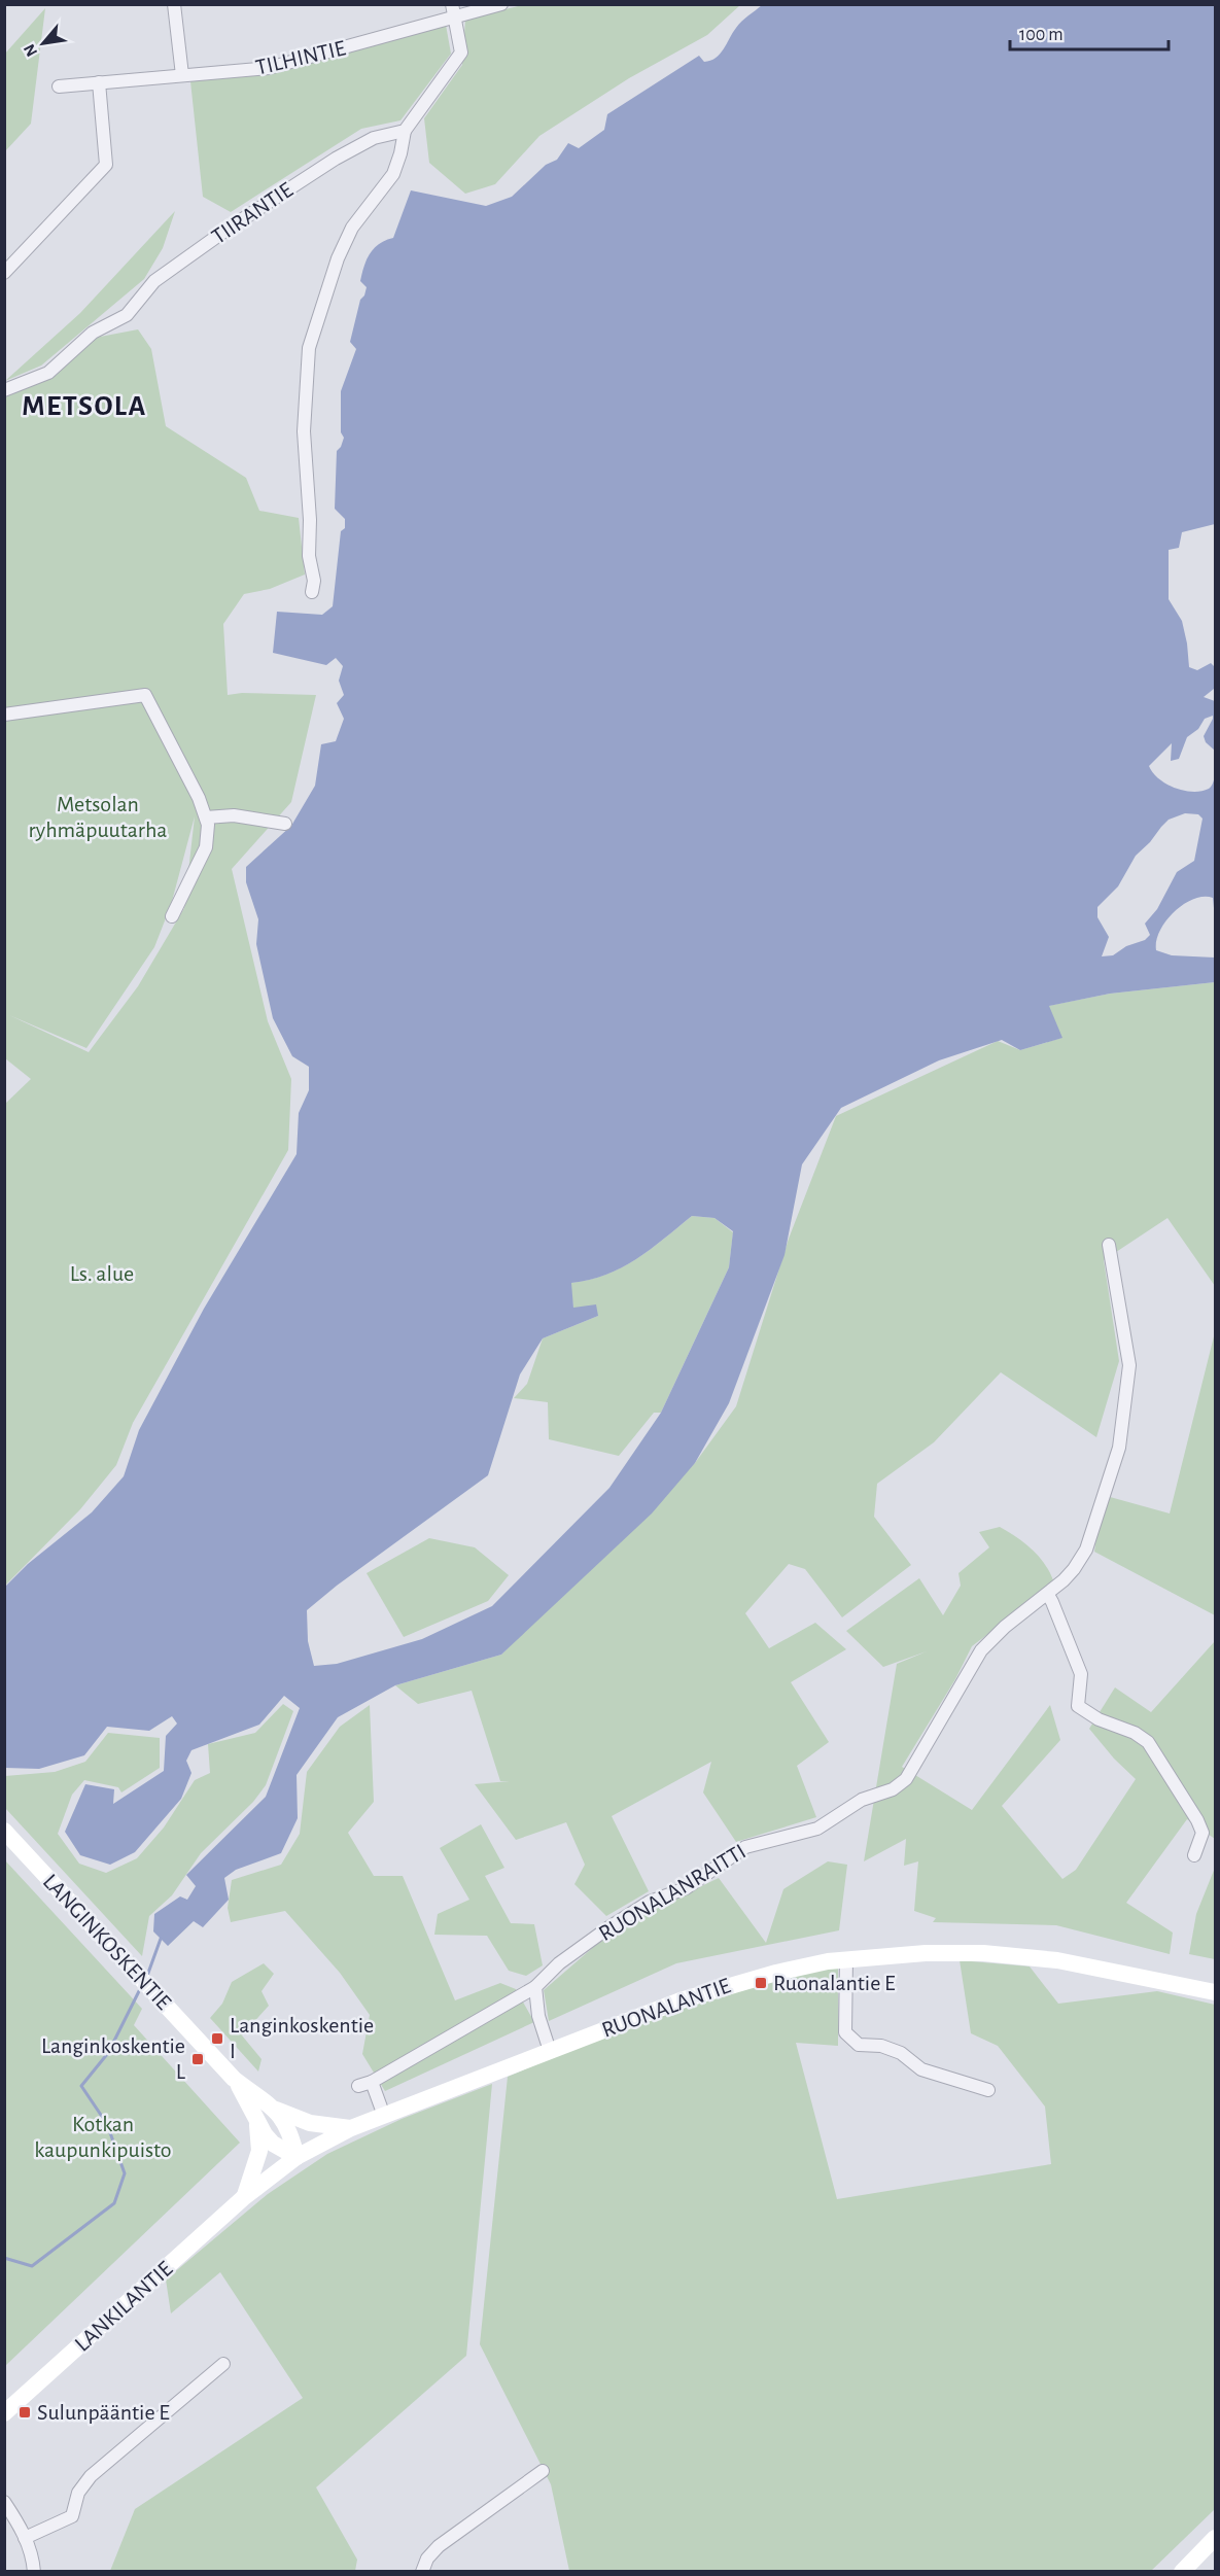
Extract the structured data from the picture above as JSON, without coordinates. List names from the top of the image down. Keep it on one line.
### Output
{"streets":{"street":["TILHINTIE","TIIRANTIE","RUONALANRAITTI","LANGINKOSKENTIE","RUONALANTIE","LANKILANTIE"]},"crossings":[["LANGINKOSKENTIE","RUONALANTIE"],["LANGINKOSKENTIE","LANKILANTIE"],["RUONALANTIE","LANKILANTIE"]],"districts":["METSOLA"],"parks":["Metsolan ryhmäpuutarha","Ls. alue","Kotkan kaupunkipuisto"],"places":{"transit":["Ruonalantie E","Langinkoskentie I","Langinkoskentie L","Sulunpääntie E"]},"scale_bar":"100 m","north":"bottom left"}
